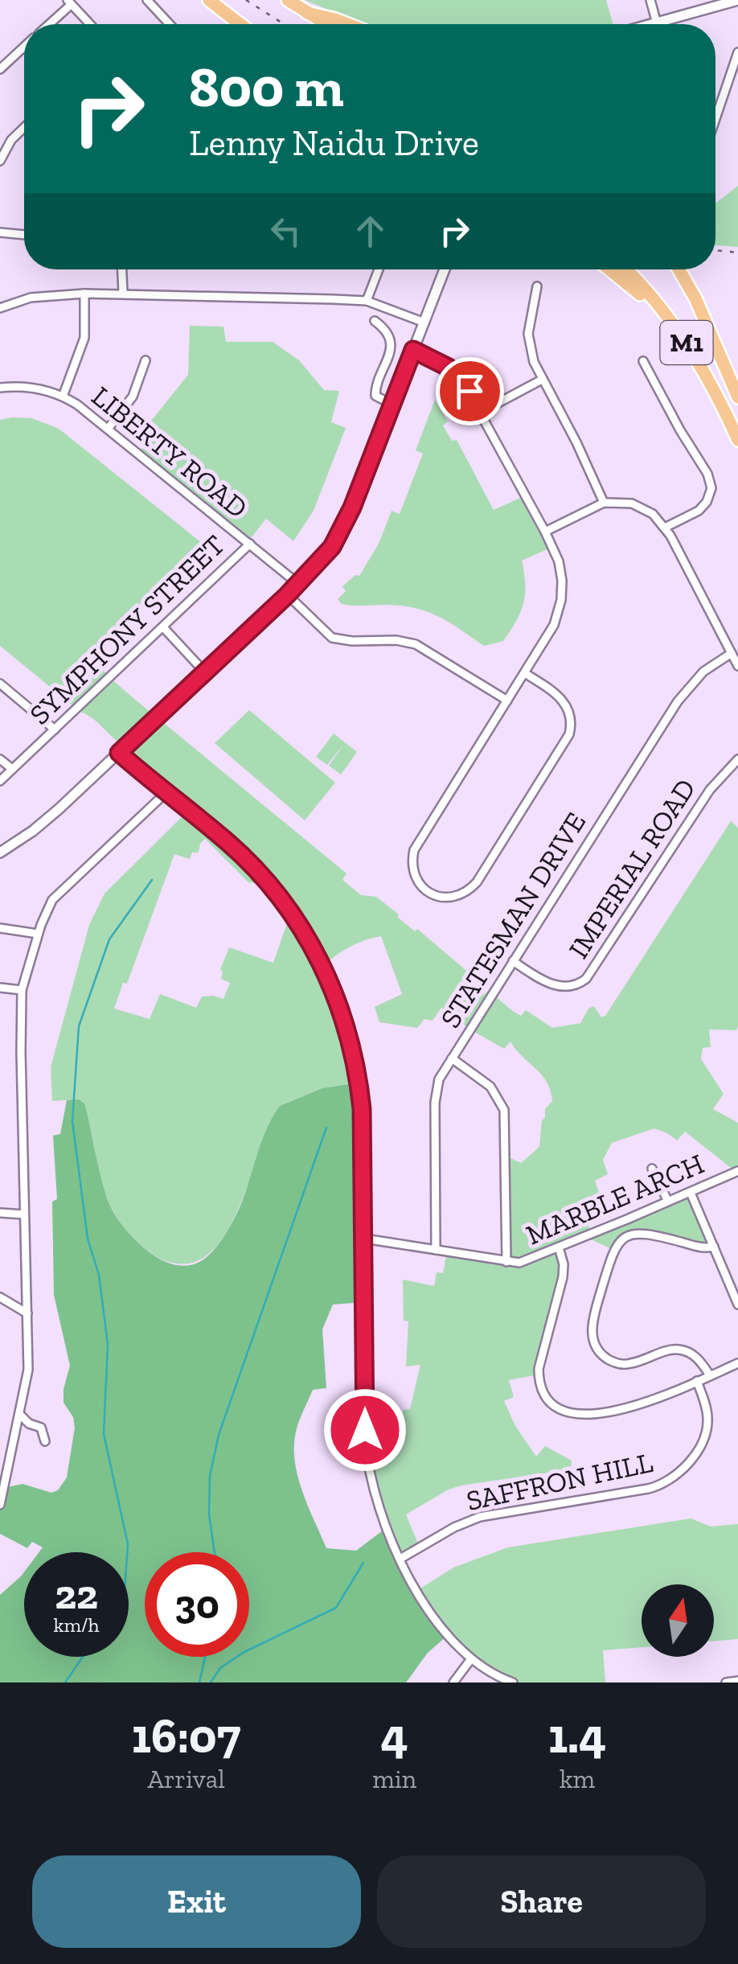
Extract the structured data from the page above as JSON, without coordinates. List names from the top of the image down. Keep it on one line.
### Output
{"streets":{"highway":["M1"],"street":["LIBERTY ROAD","SYMPHONY STREET","IMPERIAL ROAD","STATESMAN DRIVE","MARBLE ARCH","SAFFRON HILL"]},"crossings":[["LIBERTY ROAD","SYMPHONY STREET"],["IMPERIAL ROAD","STATESMAN DRIVE"],["STATESMAN DRIVE","MARBLE ARCH"]],"north":"top","page":{"turn":["800 m","Lenny Naidu Drive"],"speed":"22 km/h","limit":"30","eta":["16:07","Arrival","4","min","1.4","km"],"buttons":["Exit","Share"]}}
